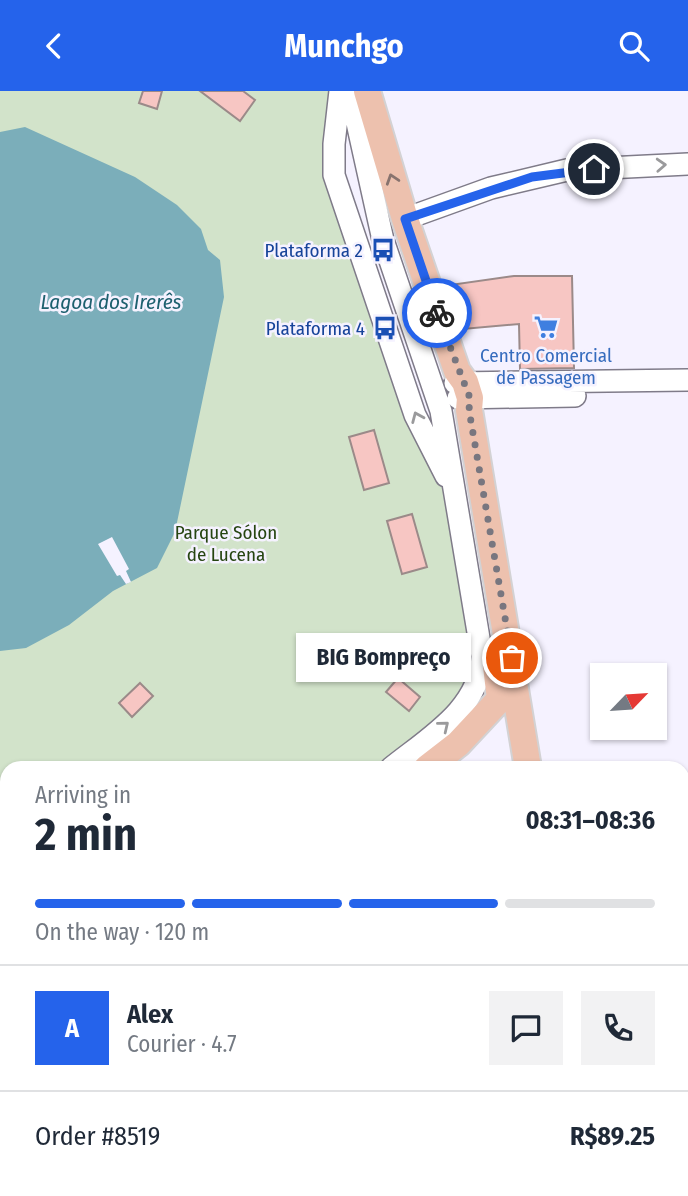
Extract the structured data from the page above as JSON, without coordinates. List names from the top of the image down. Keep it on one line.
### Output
{"water":["Lagoa dos Irerês"],"parks":["Parque Sólon de Lucena"],"places":{"bus stop":["Plataforma 2","Plataforma 4"],"supermarket":["Centro Comercial de Passagem"],"other":["BIG Bompreço"]},"north":"top right","page":{"header":"Munchgo","bubble":"BIG Bompreço","heading":["2 min","Arriving in","08:31–08:36"],"panel":["Alex","Courier · 4.7","Order #8519","R$89.25"],"bar":"On the way · 120 m","round":"A"}}
